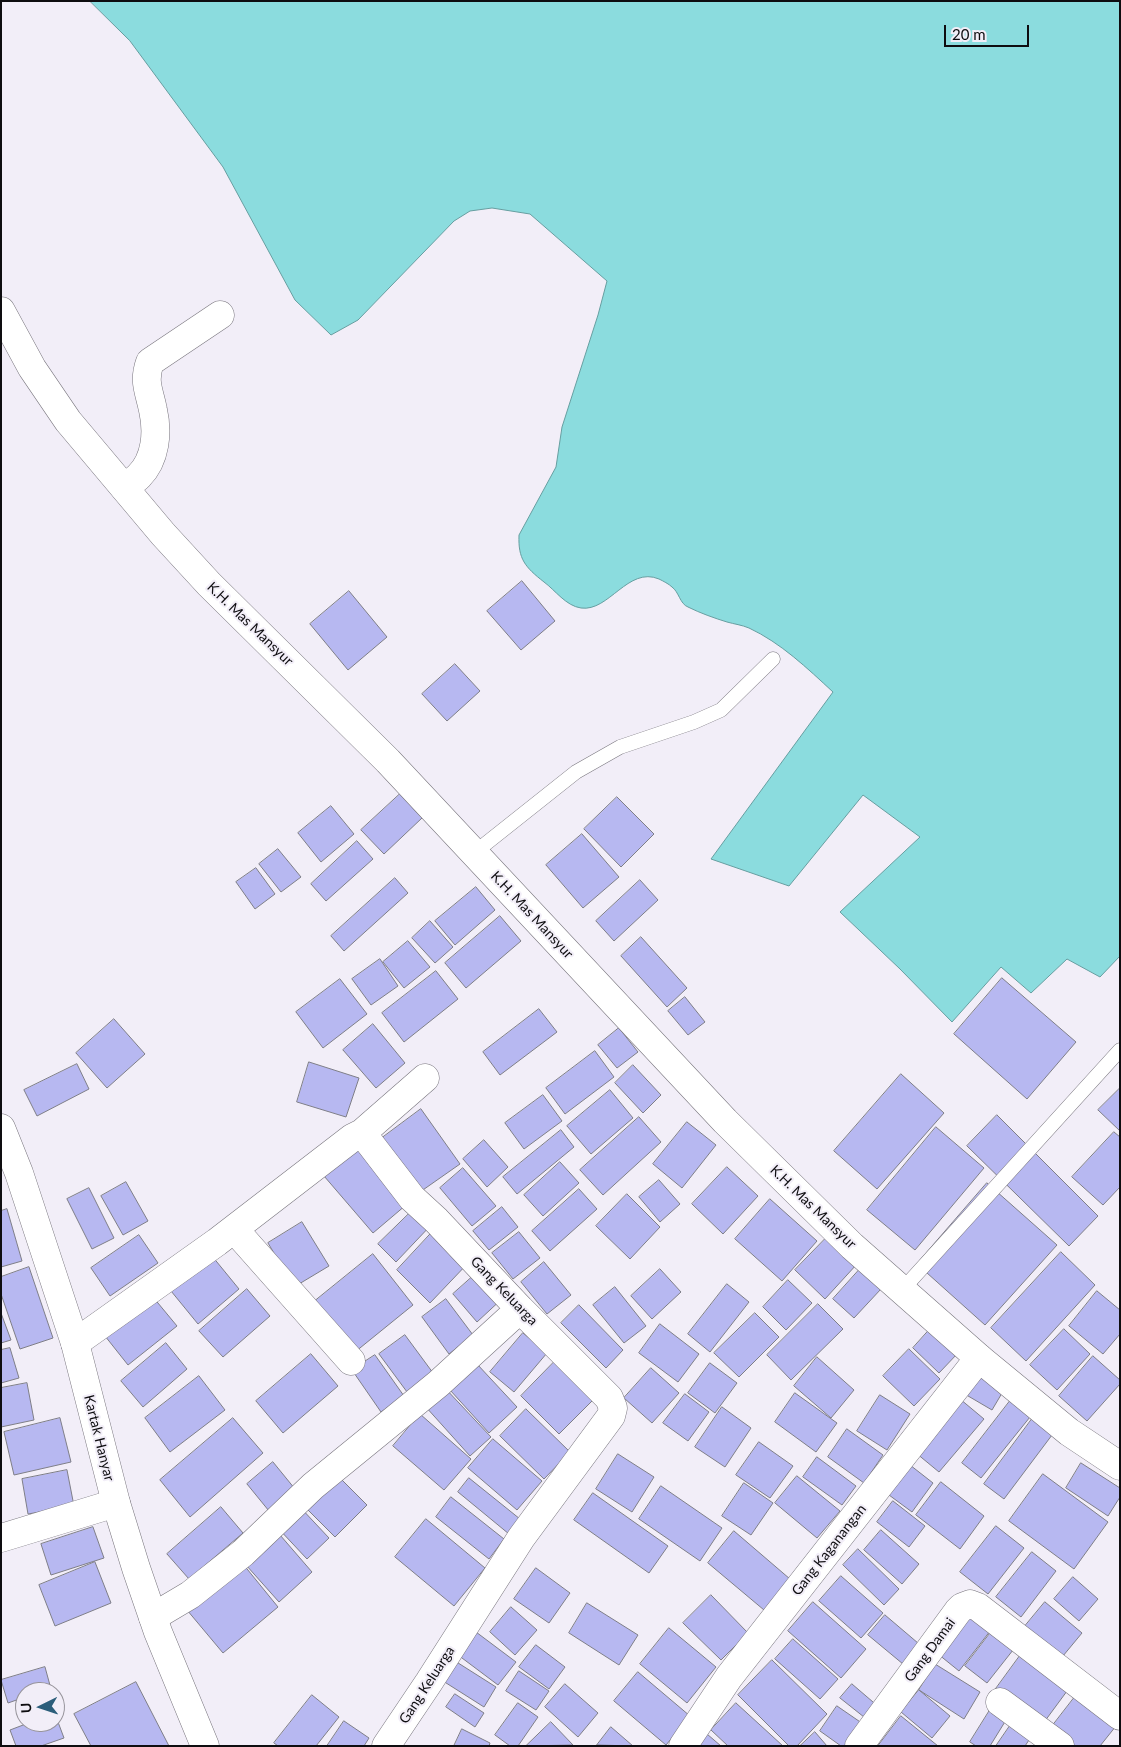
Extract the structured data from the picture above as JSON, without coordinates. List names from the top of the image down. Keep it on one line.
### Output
{"streets":{"street":["K.H. Mas Mansyur","Gang Keluarga","Kartak Hanyar","Gang Kaganangan","Gang Damai"]},"crossings":[["K.H. Mas Mansyur","Gang Kaganangan"]],"scale_bar":"20 m","north":"left"}
